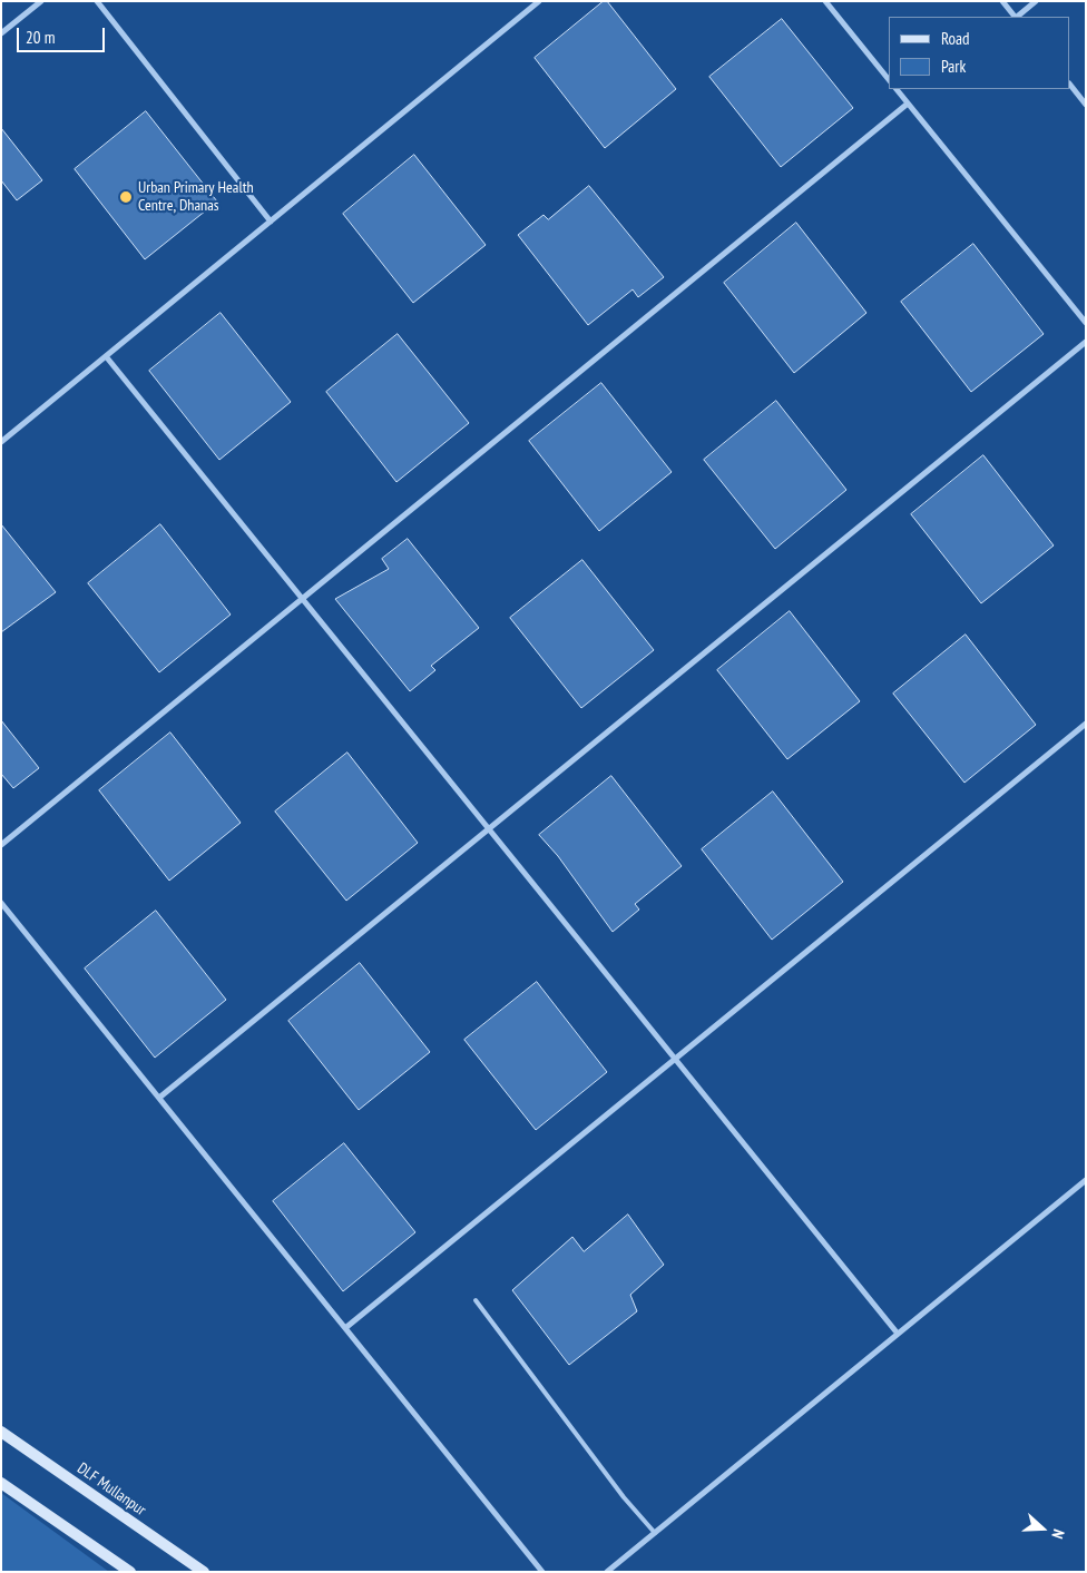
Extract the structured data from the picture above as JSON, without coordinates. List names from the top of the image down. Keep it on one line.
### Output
{"streets":{"main road":["DLF Mullanpur"]},"places":["Urban Primary Health Centre, Dhanas"],"legend":["Road","Park"],"scale_bar":"20 m","north":"right"}
